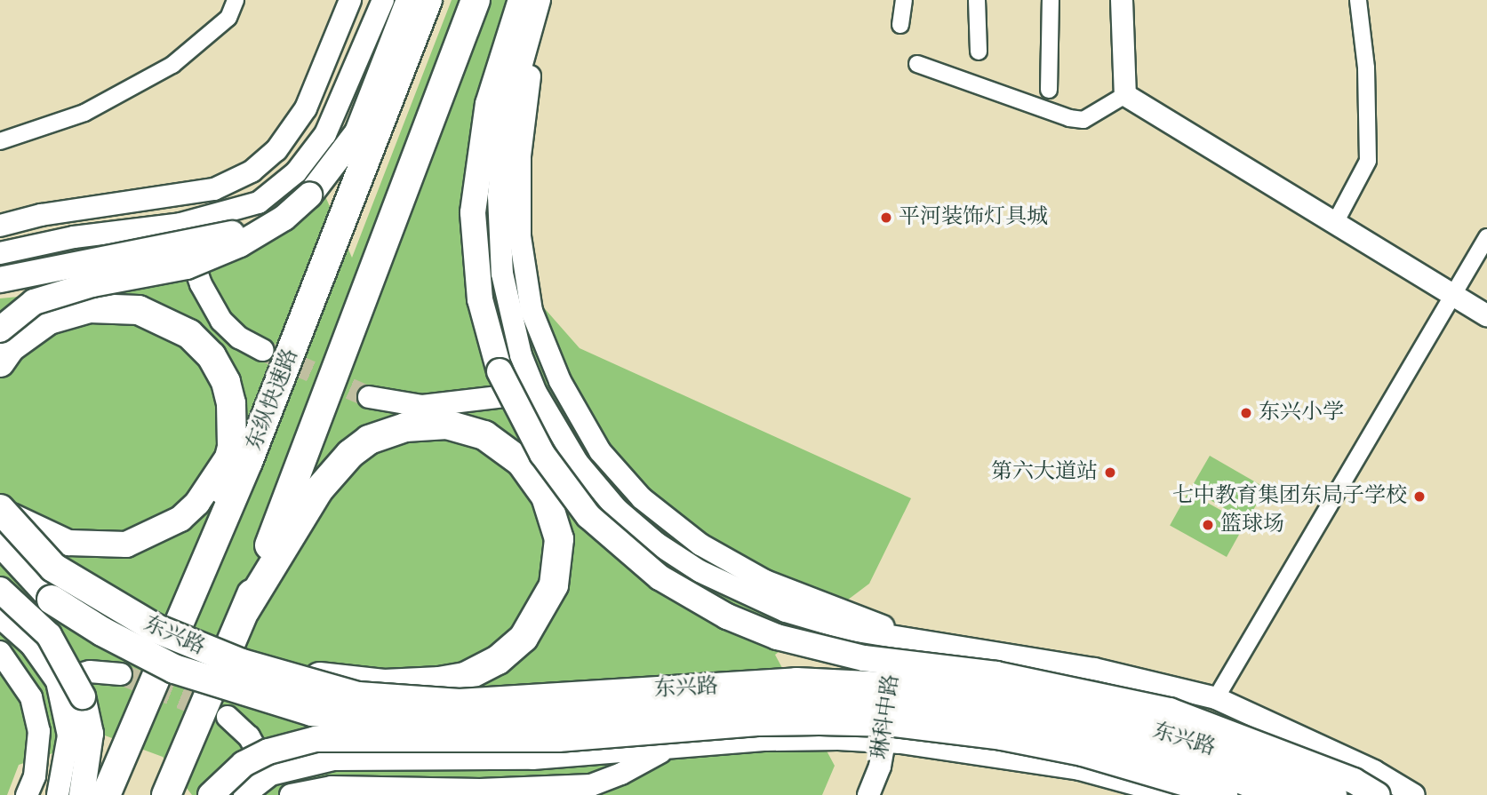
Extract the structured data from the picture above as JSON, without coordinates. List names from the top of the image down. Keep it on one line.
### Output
{"streets":{"highway":["东纵快速路","东兴路"],"main road":["琳科中路"]},"places":["平河装饰灯具城","东兴小学","第六大道站","七中教育集团东局子学校","篮球场"]}
